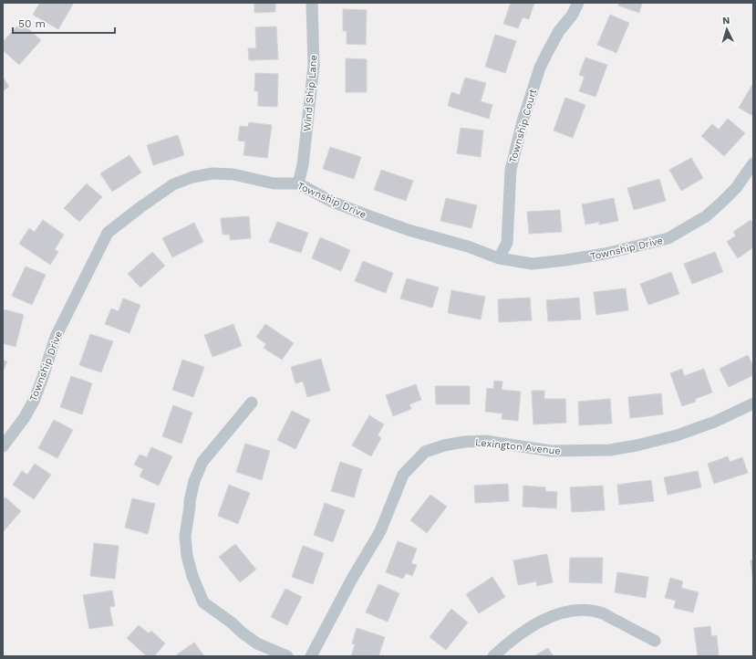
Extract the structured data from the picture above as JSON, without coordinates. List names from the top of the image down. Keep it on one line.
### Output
{"streets":{"street":["Wind Ship Lane","Township Court","Township Drive","Lexington Avenue"]},"crossings":[["Wind Ship Lane","Township Drive"],["Township Court","Township Drive"]],"scale_bar":"50 m","north":"top"}
